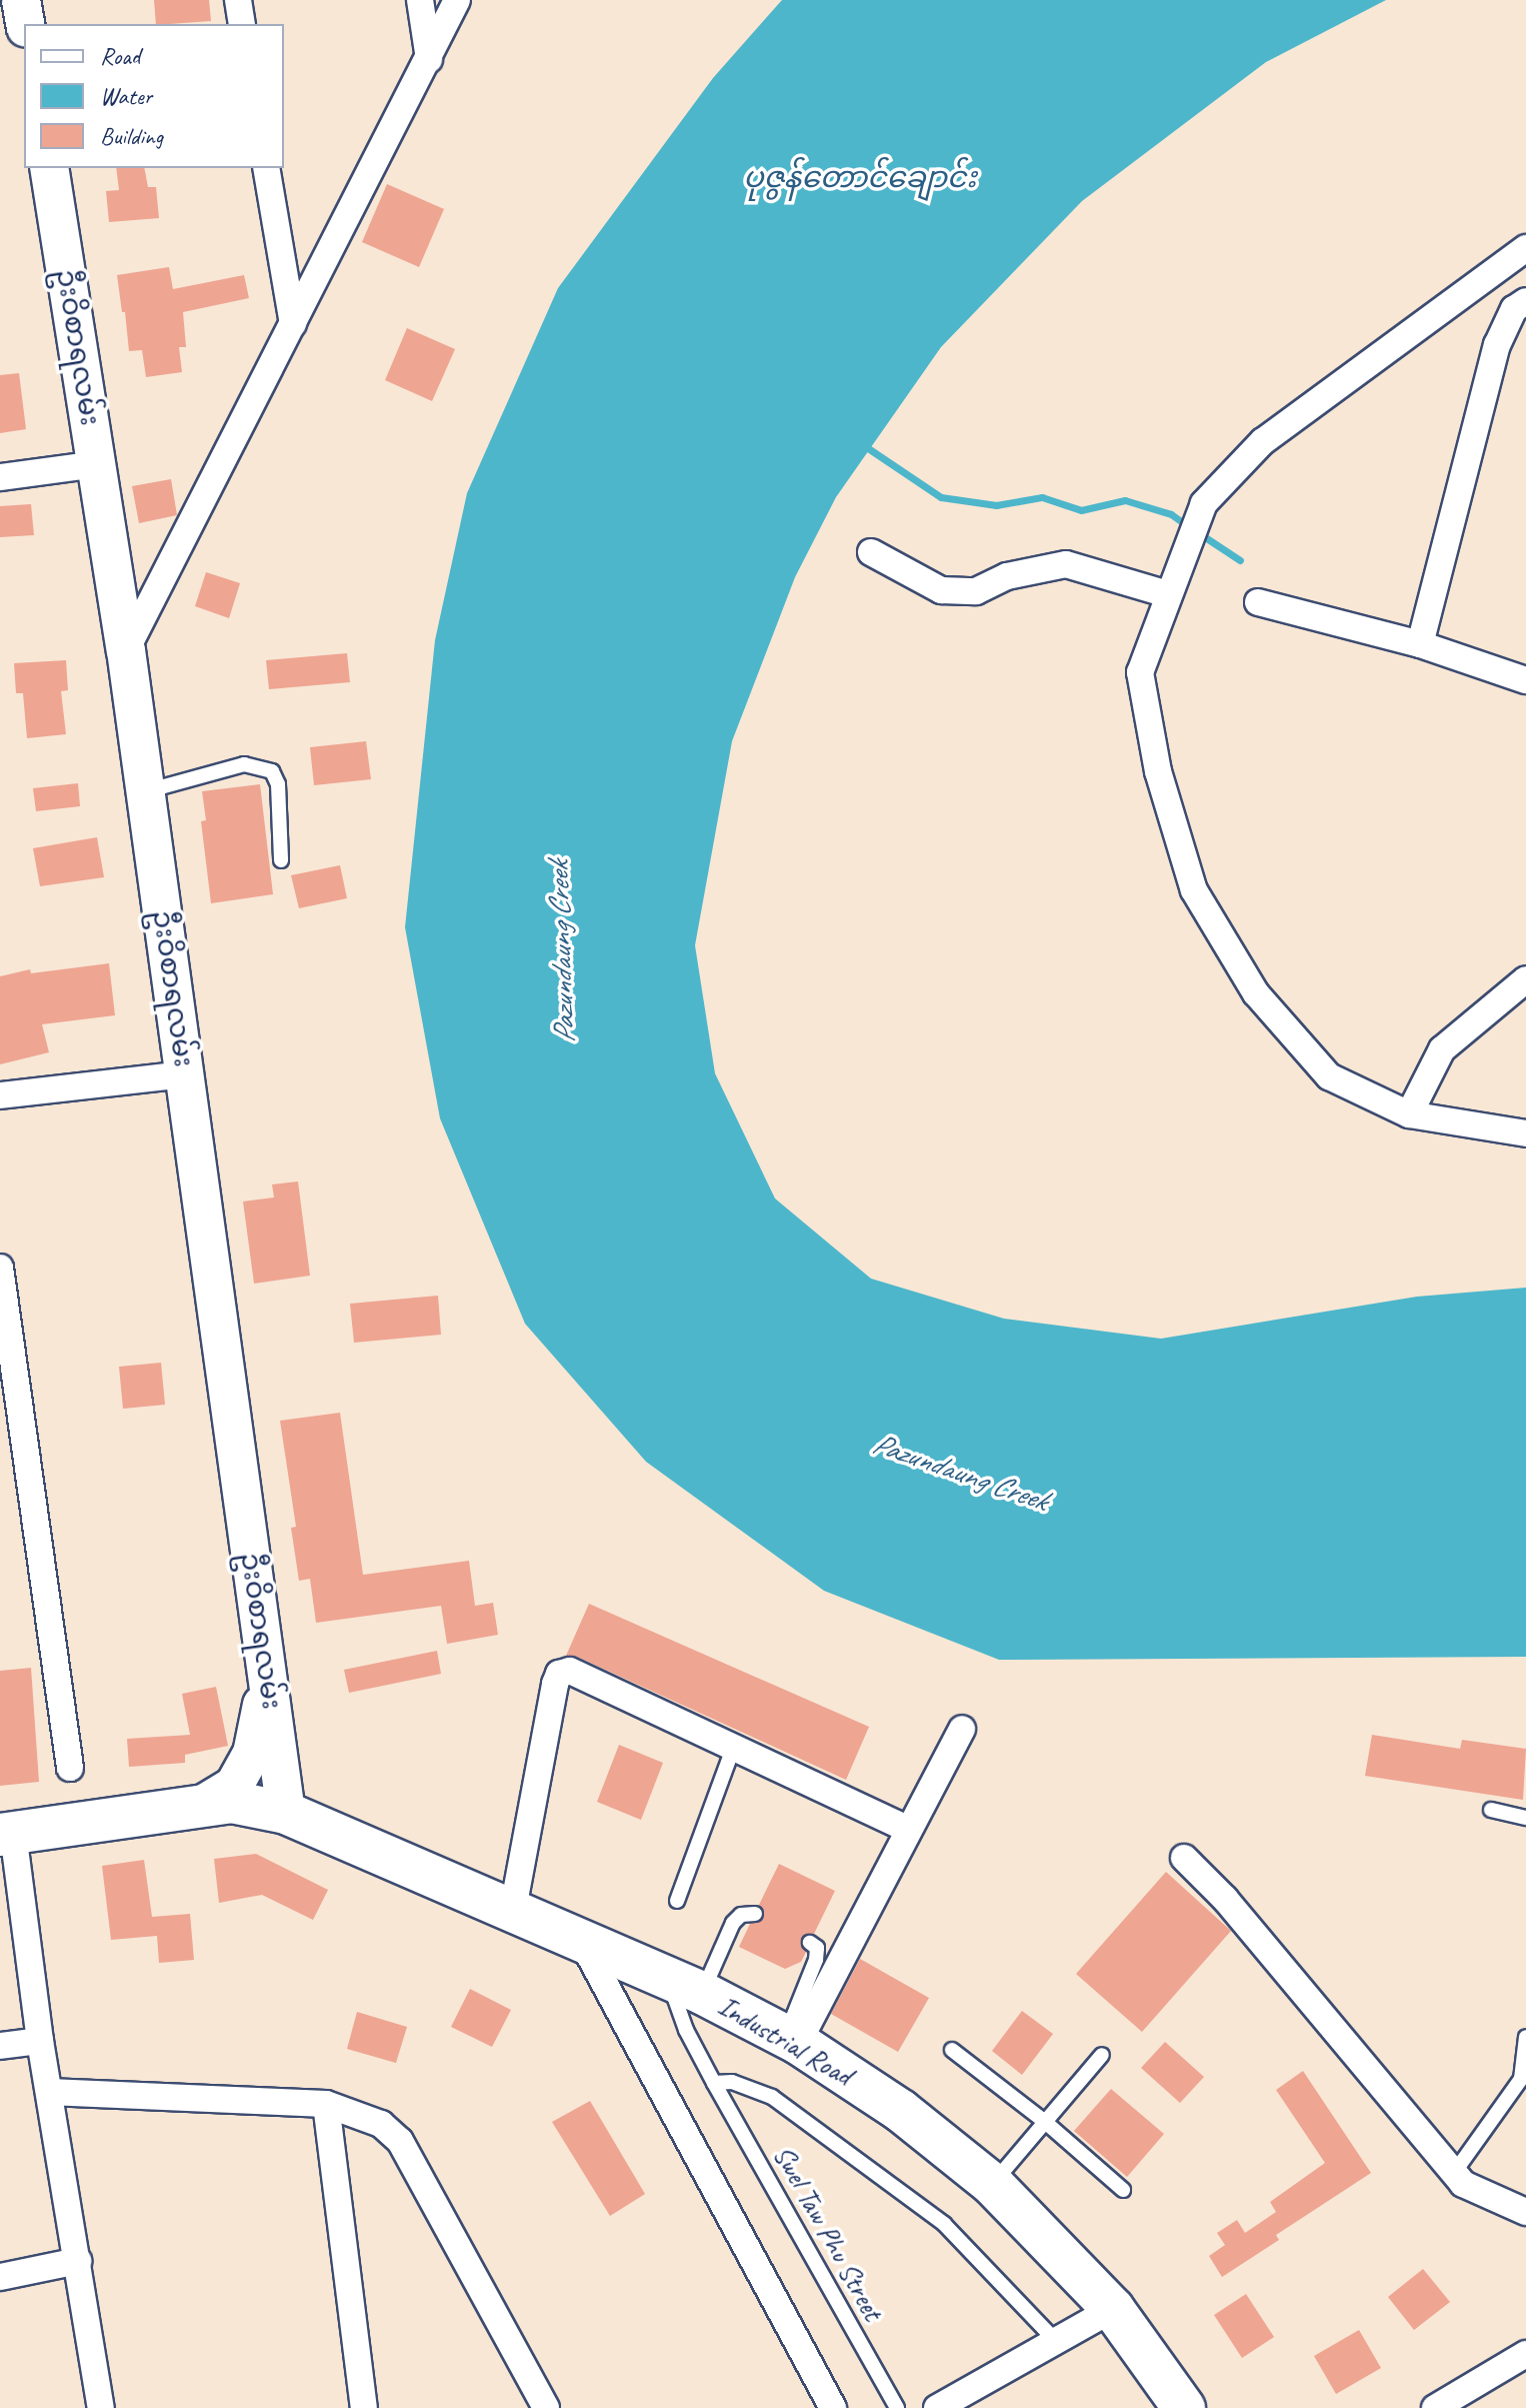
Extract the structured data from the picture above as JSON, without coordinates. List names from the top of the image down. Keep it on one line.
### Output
{"streets":{"main road":["ဦးဝိစာရလမ်း","Industrial Road"],"lane":["Swel Taw Phu Street"]},"crossings":[["ဦးဝိစာရလမ်း","Industrial Road"],["Industrial Road","Swel Taw Phu Street"]],"water":["ပုဇွန်တောင်ချောင်း","Pazundaung Creek"],"legend":["Road","Water","Building"]}
